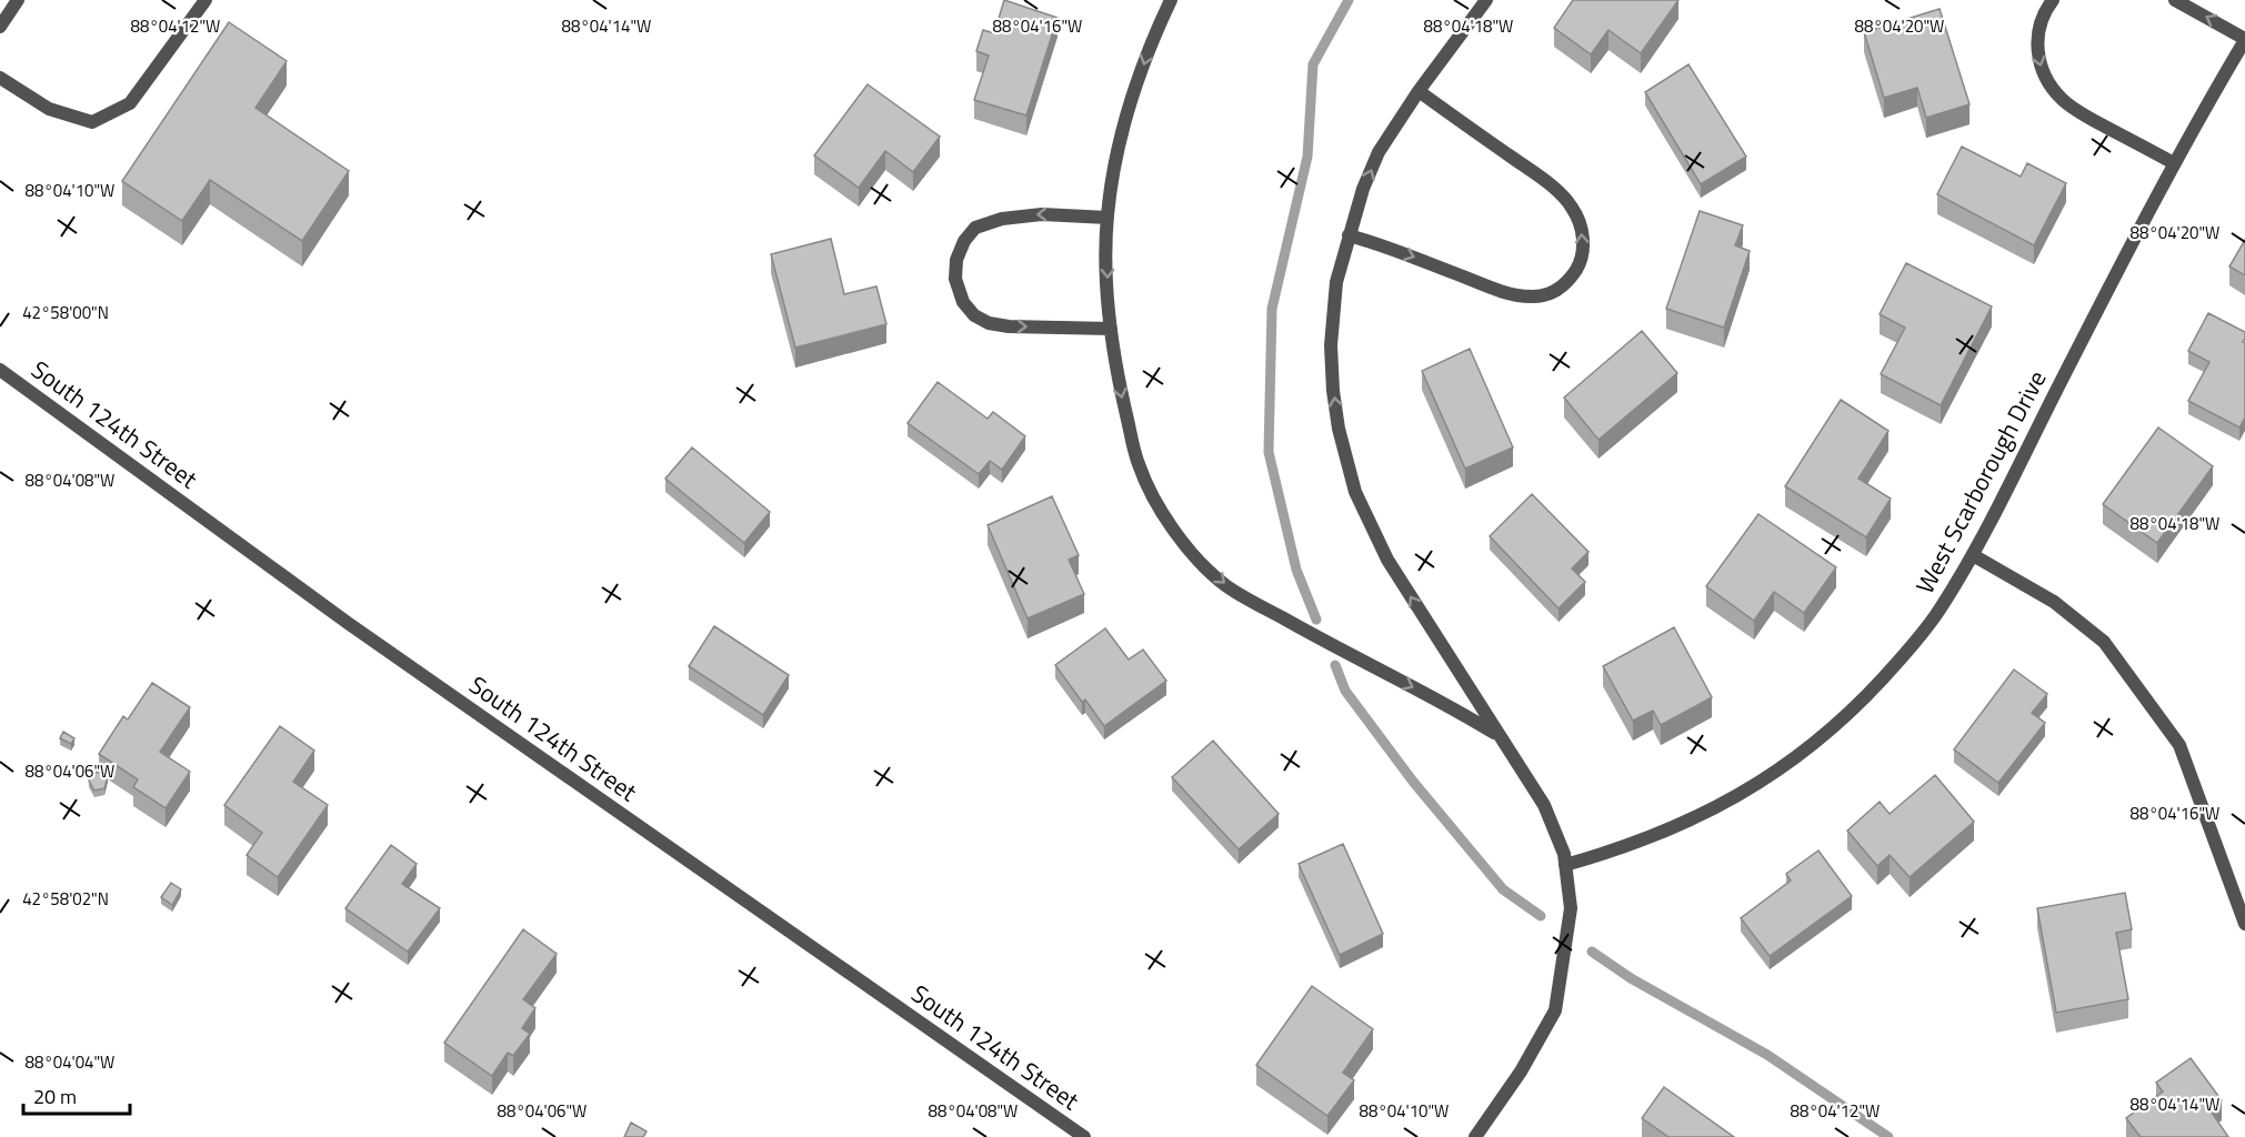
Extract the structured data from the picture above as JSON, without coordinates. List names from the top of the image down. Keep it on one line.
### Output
{"streets":{"street":["South 124th Street","West Scarborough Drive"]},"scale_bar":"20 m","coordinates":["88°04'12\"W","88°04'14\"W","88°04'16\"W","88°04'18\"W","88°04'20\"W","88°04'10\"W","42°58'00\"N","88°04'08\"W","88°04'06\"W","42°58'02\"N","88°04'04\"W"]}
